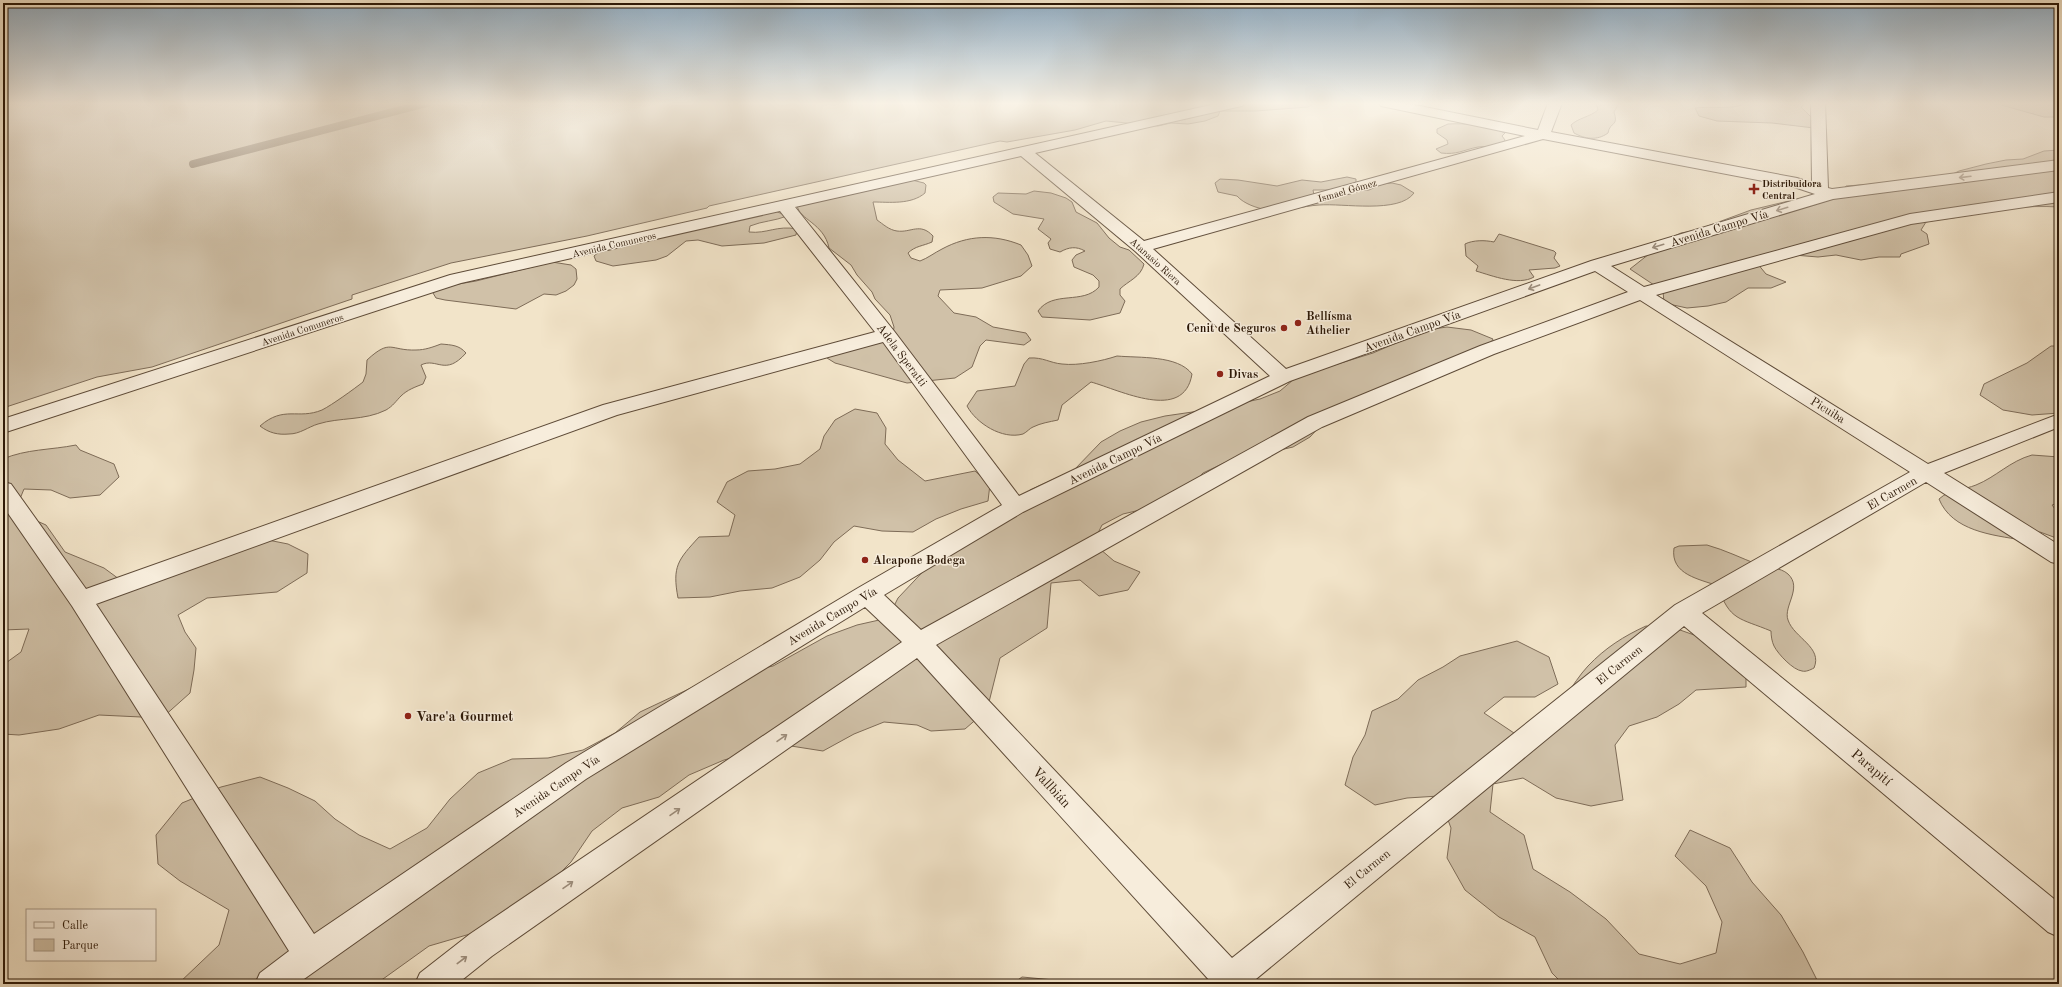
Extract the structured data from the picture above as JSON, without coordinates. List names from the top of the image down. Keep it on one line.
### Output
{"streets":{"street":["Ismael Gómez","Avenida Campo Vía","Avenida Comuneros","Atanasio Riera","Adela Speratti","Picuiba","El Carmen","Parapití","Vallbián"]},"crossings":[["Ismael Gómez","Atanasio Riera"],["Avenida Campo Vía","Atanasio Riera"],["Avenida Campo Vía","Adela Speratti"],["Avenida Campo Vía","Picuiba"],["Avenida Campo Vía","Vallbián"],["Avenida Comuneros","Atanasio Riera"],["Avenida Comuneros","Adela Speratti"],["Picuiba","El Carmen"],["El Carmen","Parapití"],["El Carmen","Vallbián"]],"places":{"health":["Distribuidora Central"],"other":["Bellísma Athelier","Cenit de Seguros","Divas","Alcapone Bodega","Vare'a Gourmet"]},"legend":["Calle","Parque"]}
